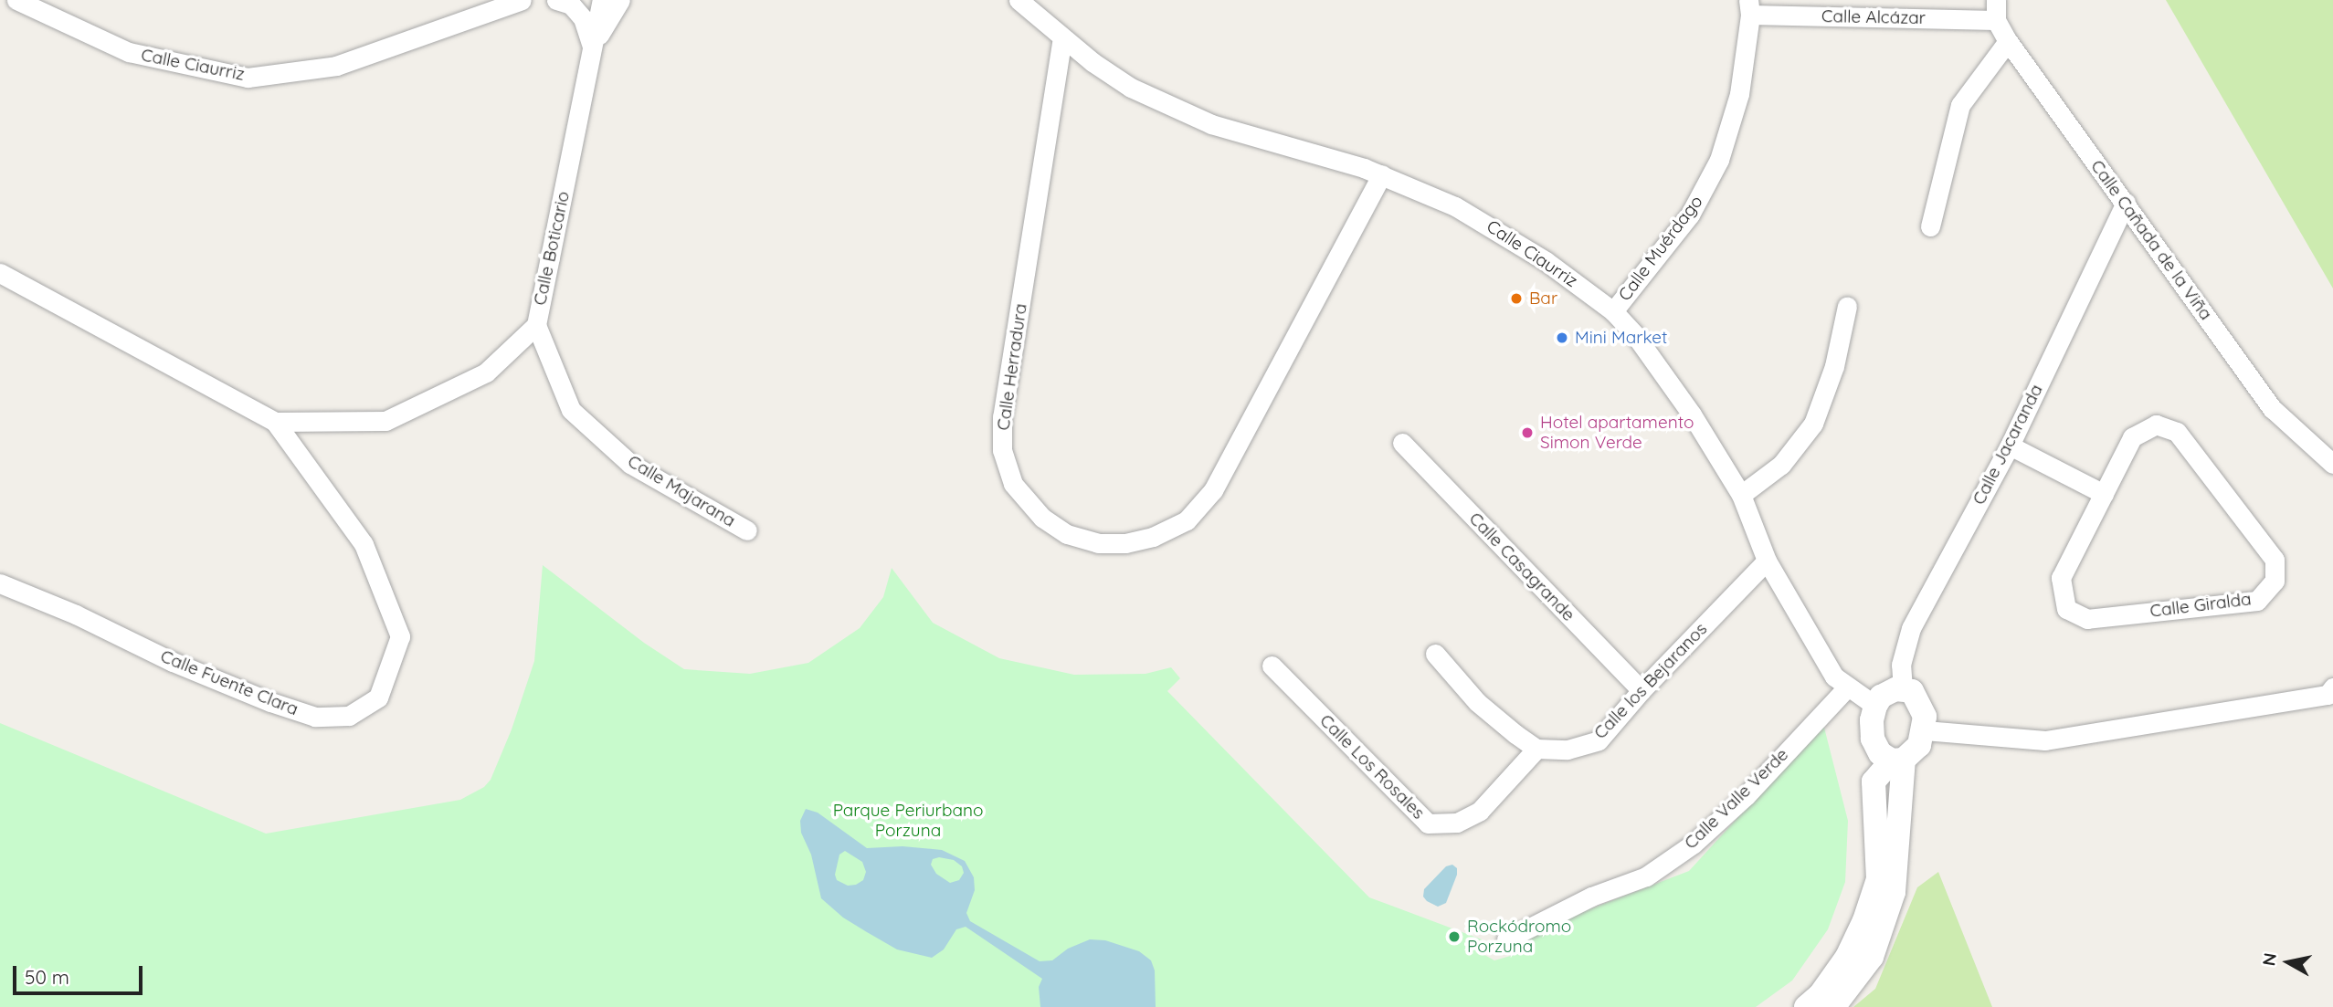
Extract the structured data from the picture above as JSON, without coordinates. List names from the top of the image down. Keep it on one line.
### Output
{"streets":{"street":["Calle Alcázar","Calle Ciaurriz","Calle Cañada de la Viña","Calle Boticario","Calle Muérdago","Calle Herradura","Calle Jacaranda","Calle Majarana","Calle Casagrande","Calle Giralda","Calle los Bejaranos","Calle Fuente Clara","Calle Los Rosales","Calle Valle Verde"]},"crossings":[["Calle Alcázar","Calle Cañada de la Viña"],["Calle Alcázar","Calle Muérdago"],["Calle Ciaurriz","Calle Muérdago"],["Calle Ciaurriz","Calle Herradura"],["Calle Ciaurriz","Calle Jacaranda"],["Calle Ciaurriz","Calle los Bejaranos"],["Calle Ciaurriz","Calle Valle Verde"],["Calle Cañada de la Viña","Calle Jacaranda"],["Calle Boticario","Calle Majarana"],["Calle Boticario","Calle Fuente Clara"],["Calle Casagrande","Calle los Bejaranos"],["Calle los Bejaranos","Calle Los Rosales"]],"parks":["Parque Periurbano Porzuna"],"places":["Bar","Mini Market","Hotel apartamento Simon Verde","Rockódromo Porzuna"],"scale_bar":"50 m","north":"left"}
